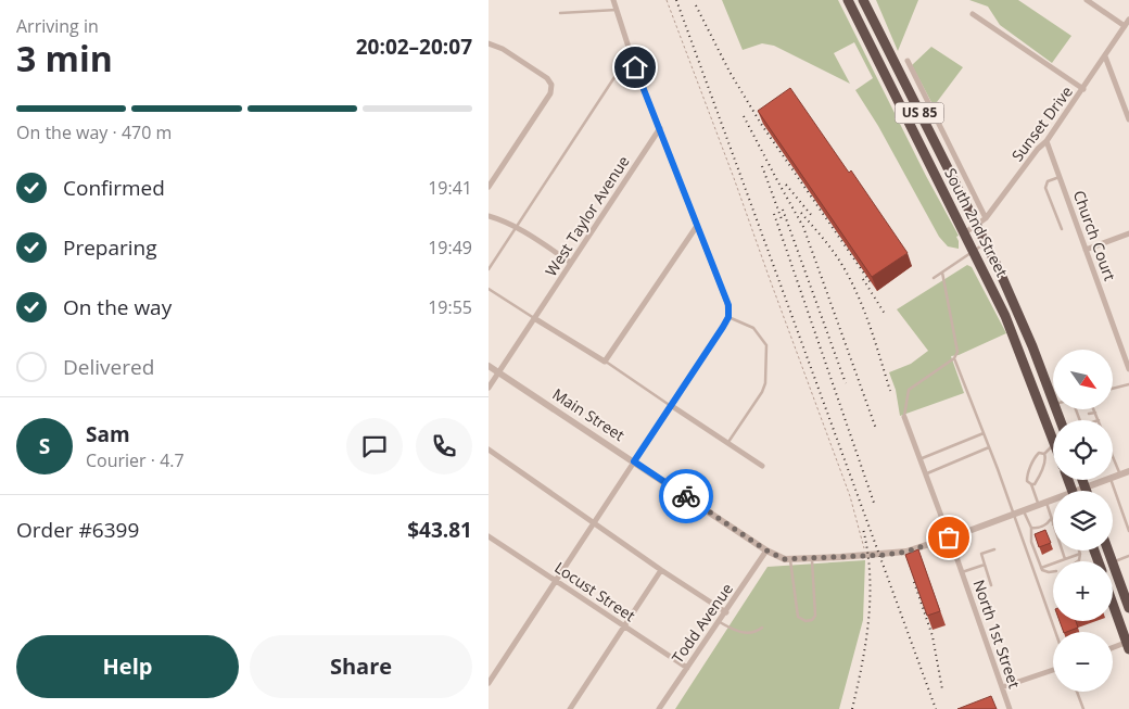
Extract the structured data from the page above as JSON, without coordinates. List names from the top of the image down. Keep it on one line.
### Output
{"streets":{"highway":["US 85","South 2nd Street"],"street":["Sunset Drive","West Taylor Avenue","Church Court","Main Street","Locust Street","Todd Avenue","North 1st Street"]},"crossings":[["Sunset Drive","South 2nd Street"],["Sunset Drive","Church Court"],["West Taylor Avenue","Main Street"],["Main Street","Todd Avenue"],["Main Street","North 1st Street"],["Locust Street","Todd Avenue"]],"north":"bottom right","page":{"heading":["3 min","Arriving in","20:02–20:07"],"panel":["Sam","Courier · 4.7","Order #6399","$43.81"],"bar":"On the way · 470 m","list":[["Confirmed","19:41"],["Preparing","19:49"],["On the way","19:55"],"Delivered"],"map_buttons":["+","−"],"round":"S","buttons":["Help","Share"]}}
